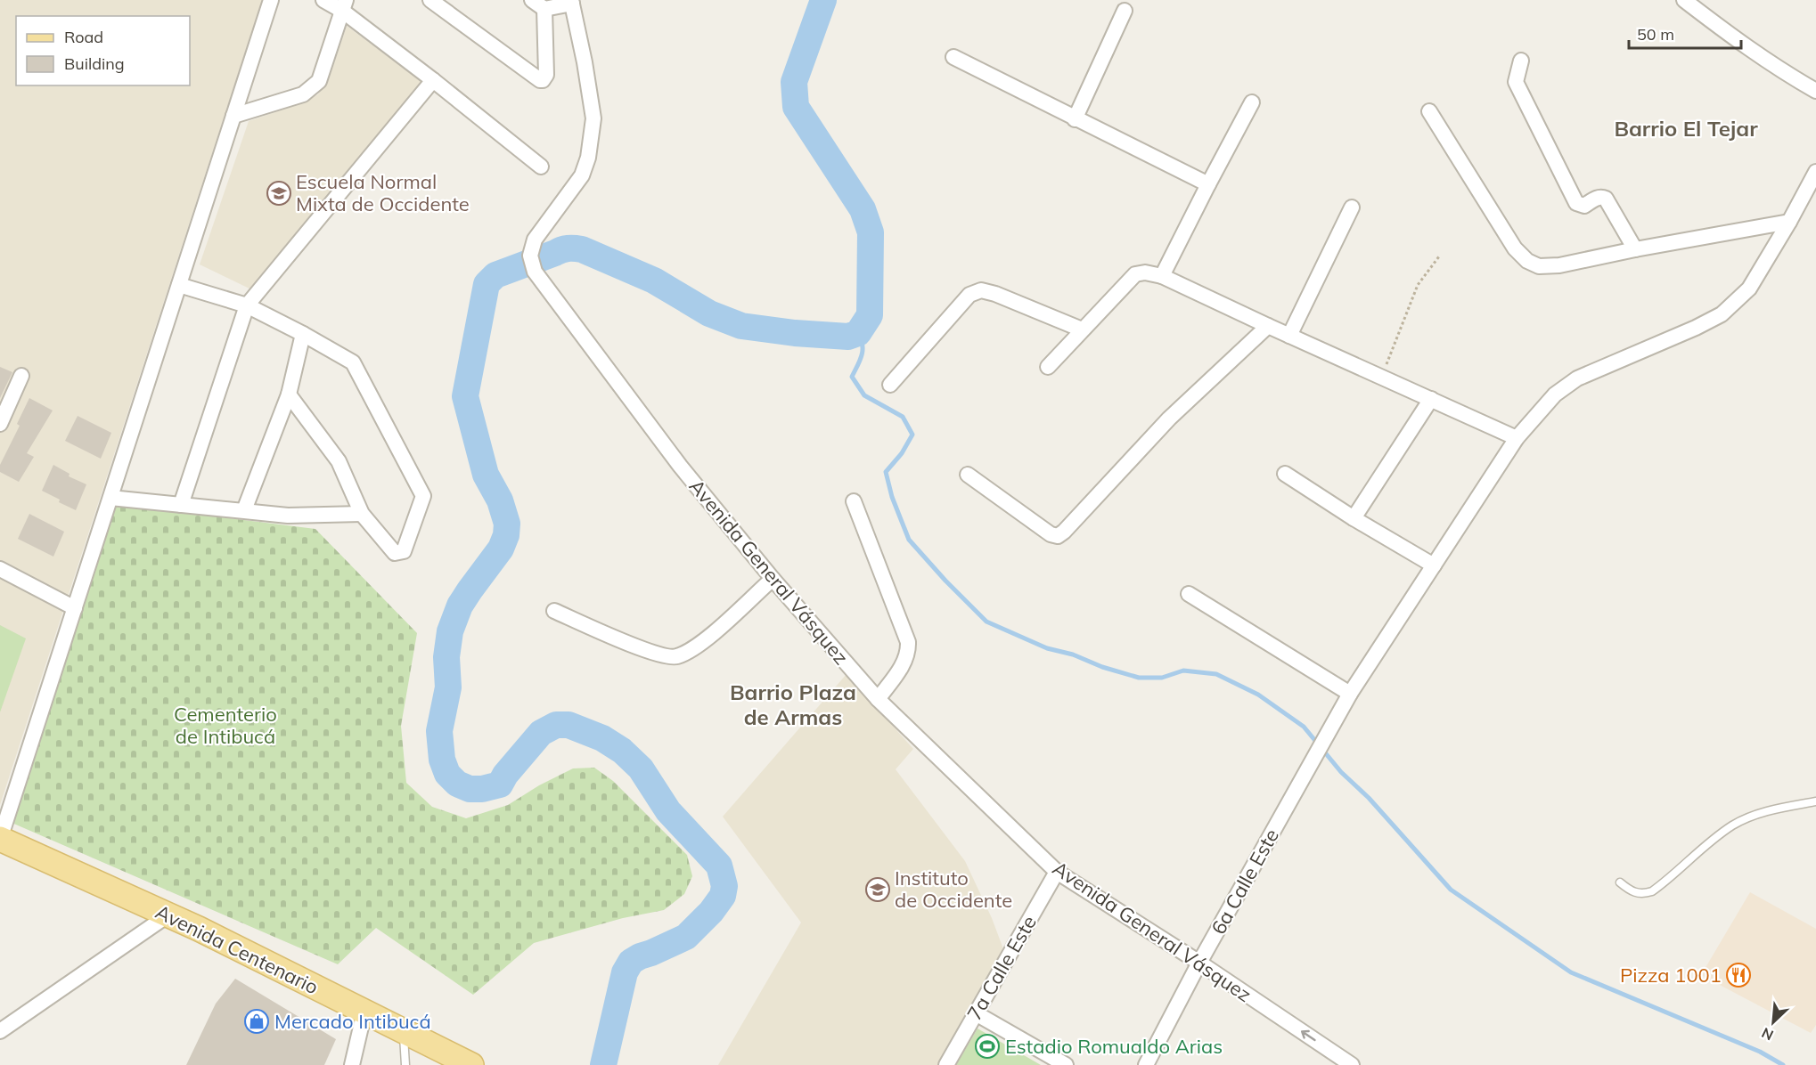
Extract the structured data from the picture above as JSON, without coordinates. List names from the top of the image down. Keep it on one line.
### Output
{"streets":{"main road":["Avenida Centenario"],"street":["Avenida General Vásquez","6a Calle Este","7a Calle Este"]},"crossings":[["Avenida General Vásquez","6a Calle Este"],["Avenida General Vásquez","7a Calle Este"]],"districts":["Barrio El Tejar","Barrio Plaza de Armas"],"parks":["Cementerio de Intibucá"],"places":{"school or university":["Escuela Normal Mixta de Occidente","Instituto de Occidente"],"restaurant":["Pizza 1001"],"shop":["Mercado Intibucá"],"sports":["Estadio Romualdo Arias"]},"legend":["Road","Building"],"scale_bar":"50 m","north":"bottom left"}
